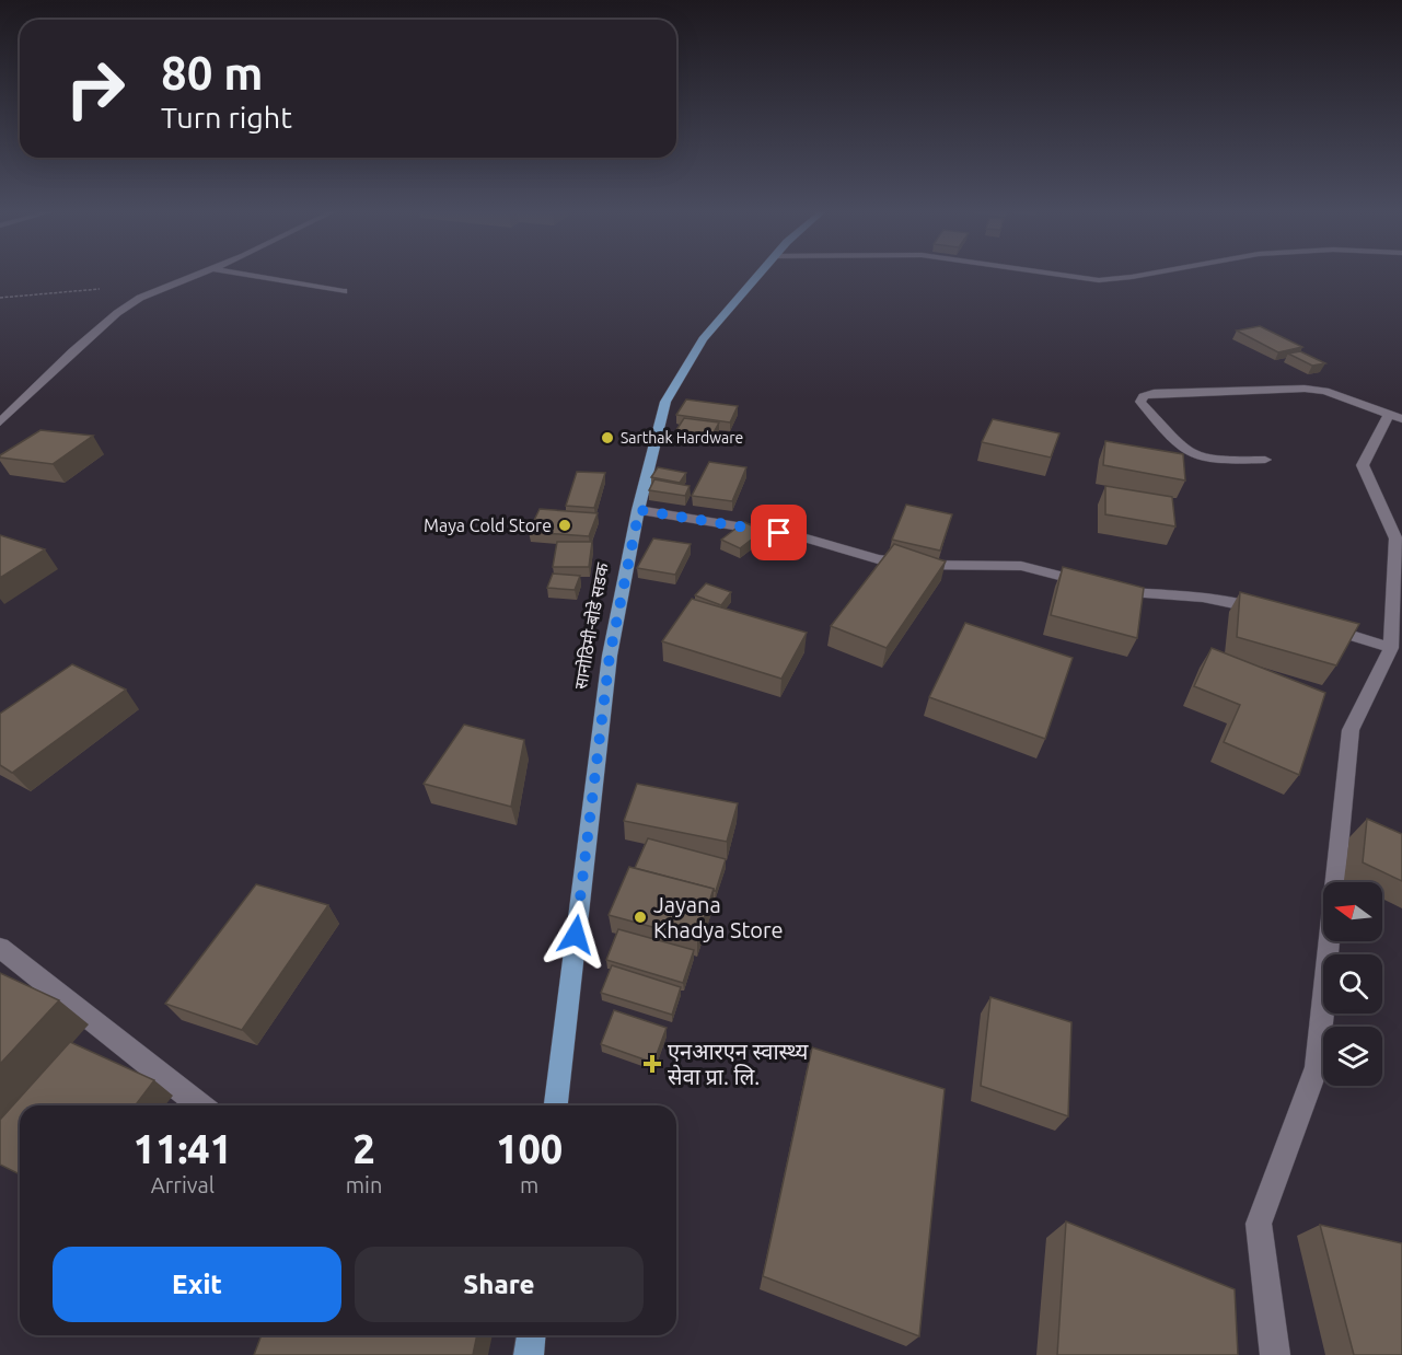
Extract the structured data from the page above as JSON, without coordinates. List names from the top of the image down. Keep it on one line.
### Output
{"streets":{"main road":["सानोठिमी-बोडे सडक"]},"places":{"other":["Sarthak Hardware","Maya Cold Store","Jayana Khadya Store"],"health":["एनआरएन स्वास्थ्य सेवा प्रा. लि."]},"north":"left","page":{"turn":["80 m","Turn right"],"eta":["11:41","Arrival","2","min","100","m"],"buttons":["Exit","Share"]}}
